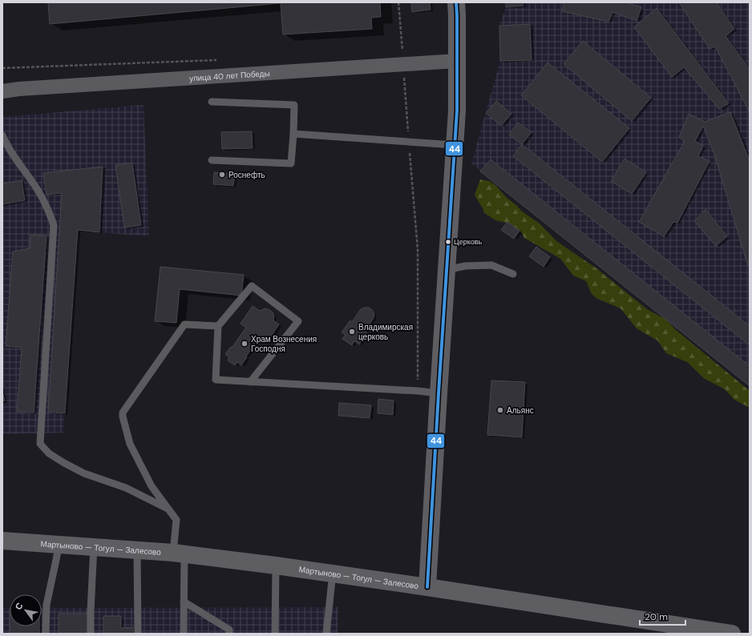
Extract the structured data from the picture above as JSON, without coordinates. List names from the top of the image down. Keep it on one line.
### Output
{"streets":{"street":["улица 40 лет Победы","Мартыново — Тогул — Залесово"]},"places":["Роснефть","Церковь","Владимирская церковь","Храм Вознесения Господня","Альянс"],"lines":["transit line 44"],"scale_bar":"20 m","north":"top left"}
